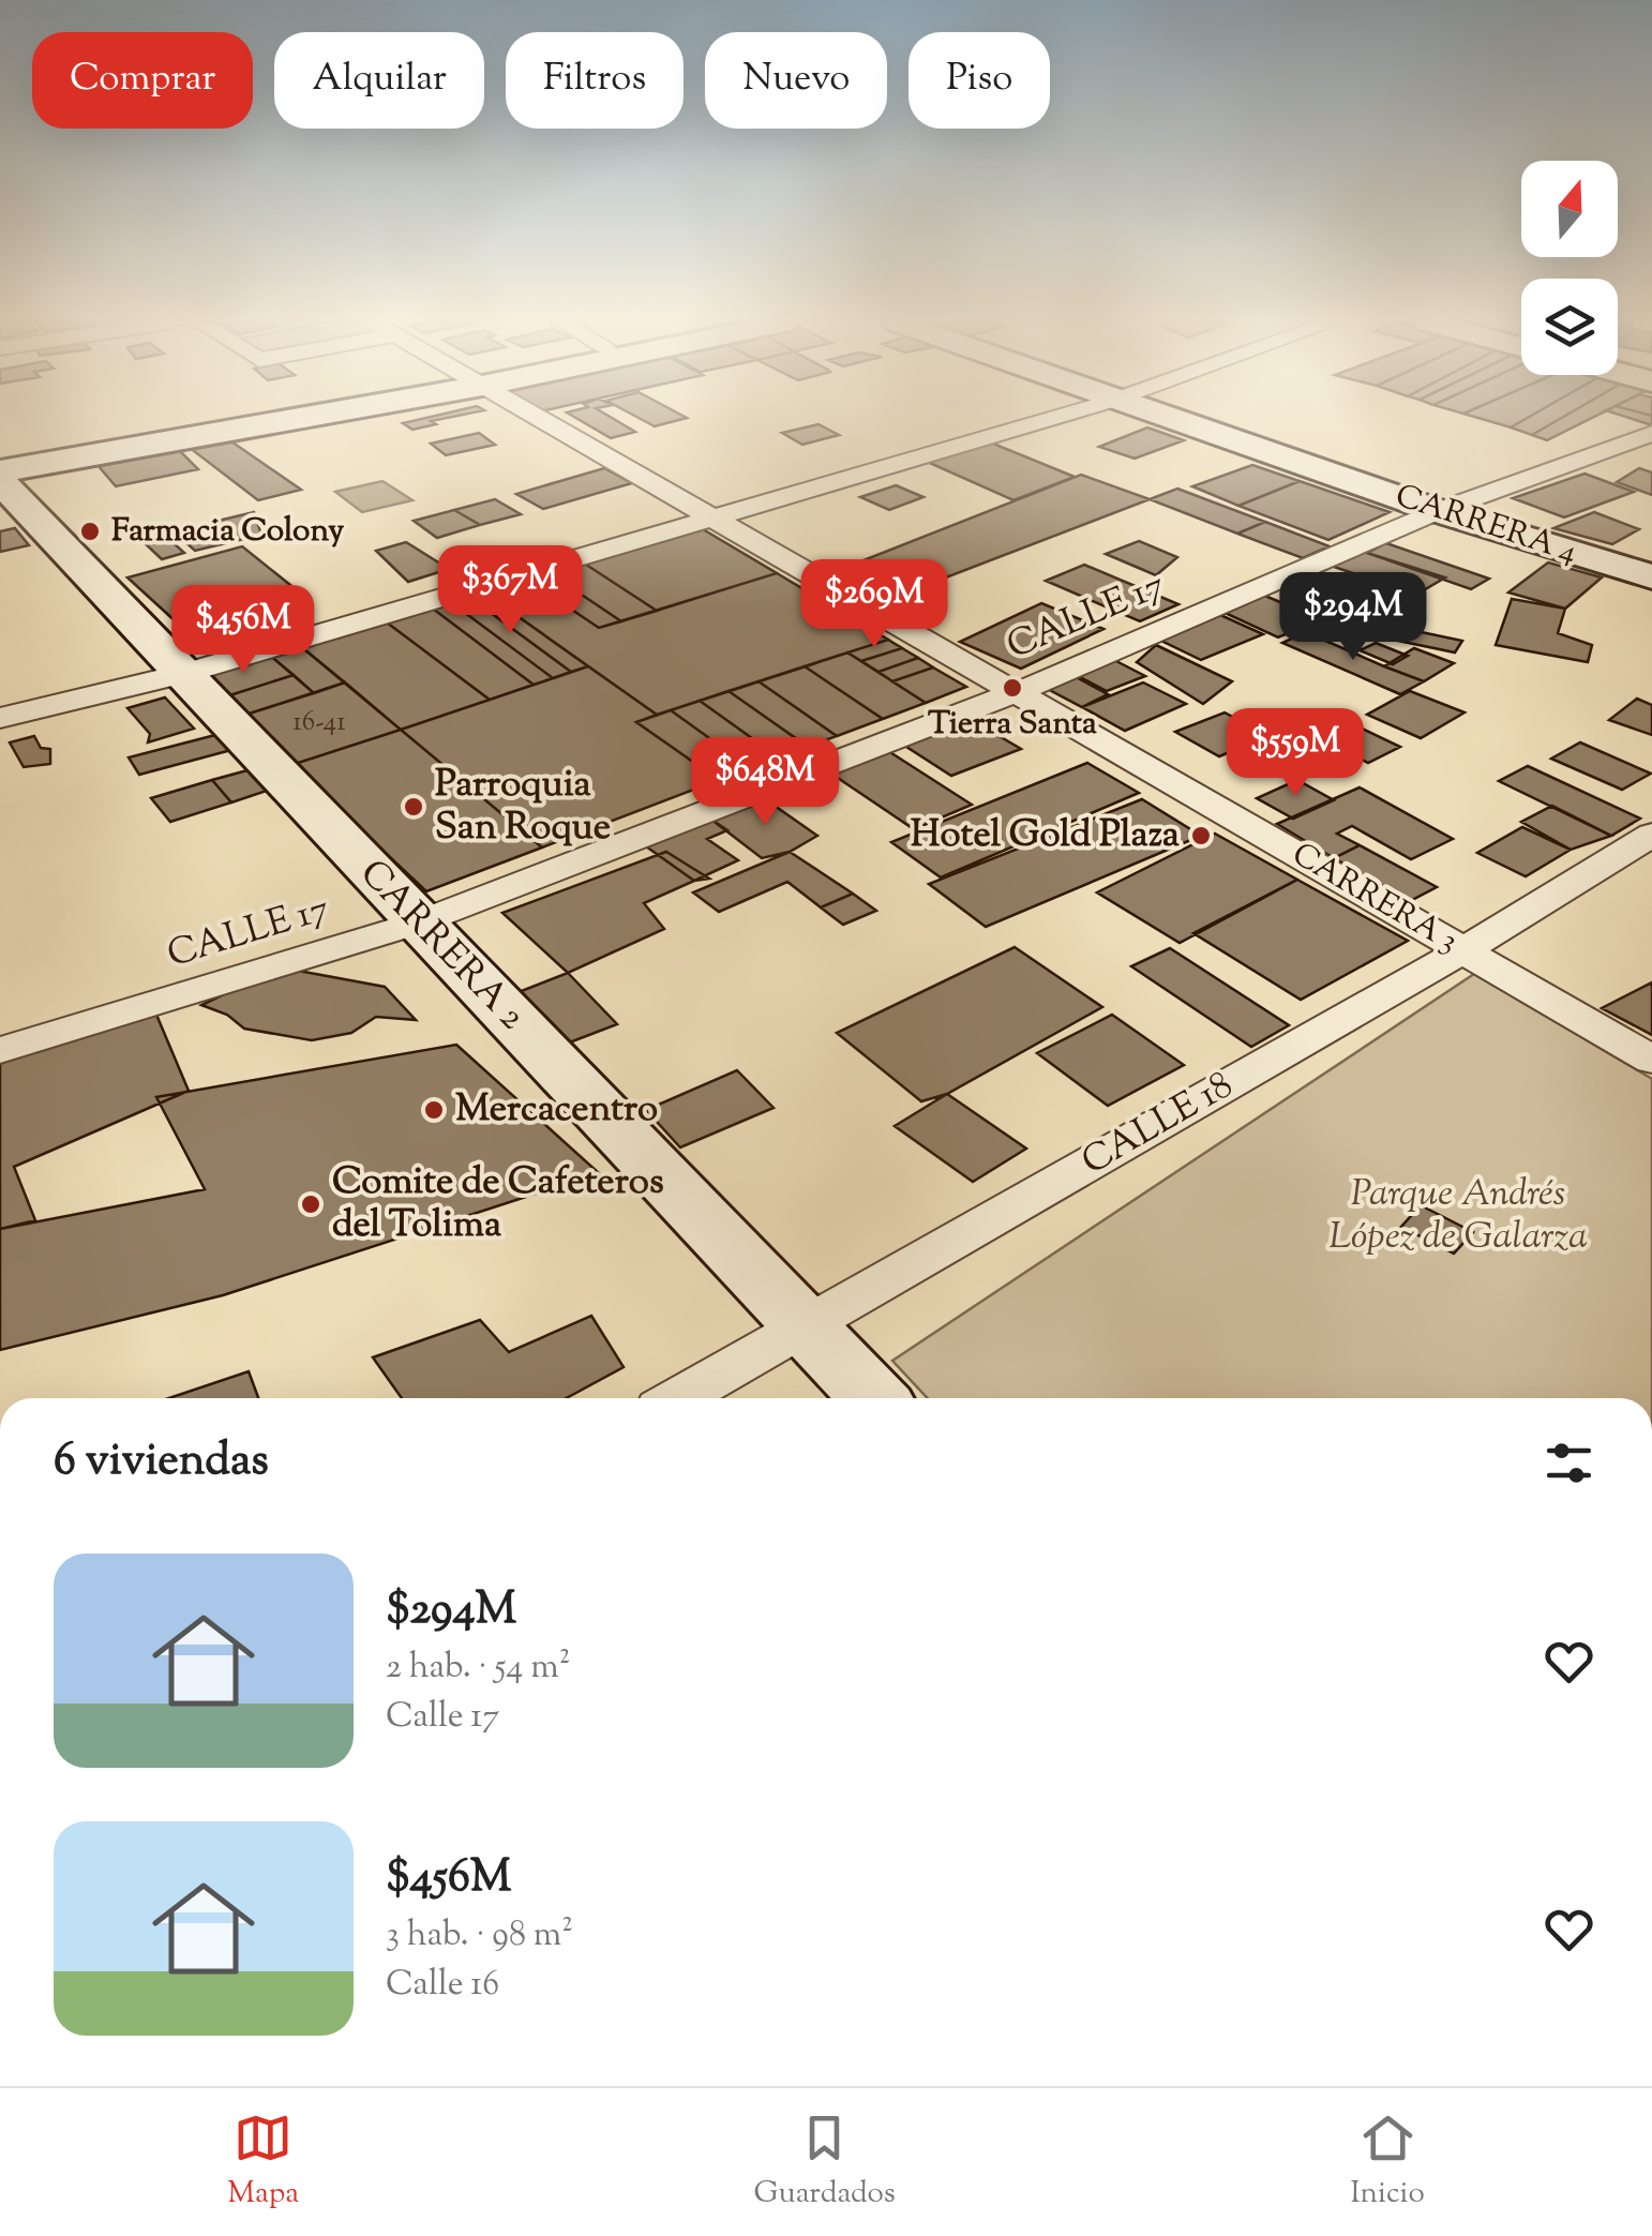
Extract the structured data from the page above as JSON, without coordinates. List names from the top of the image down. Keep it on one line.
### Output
{"streets":{"street":["CARRERA 4","CALLE 17","CARRERA 3","CARRERA 2","CALLE 18"]},"crossings":[["CARRERA 4","CALLE 17"],["CALLE 17","CARRERA 3"],["CALLE 17","CARRERA 2"],["CARRERA 3","CALLE 18"],["CARRERA 2","CALLE 18"]],"parks":["Parque Andrés López de Galarza"],"places":["Farmacia Colony","Tierra Santa","Parroquia San Roque","Hotel Gold Plaza","Mercacentro","Comite de Cafeteros del Tolima"],"house_numbers":["16-41"],"north":"top","page":{"chip":["Comprar","Alquilar","Filtros","Nuevo","Piso"],"price":["$367M","$269M","$294M","$456M","$559M","$648M"],"heading":"6 viviendas","list":[{"name":"$294M","note":"2 hab. · 54 m² · Calle 17"},{"name":"$456M","note":"3 hab. · 98 m² · Calle 16"}],"tabs":["Mapa","Guardados","Inicio"]}}
